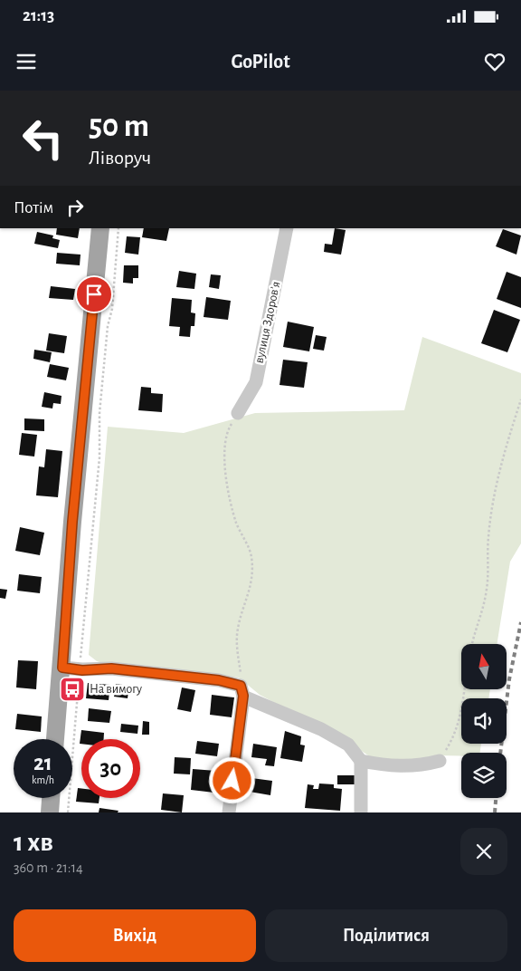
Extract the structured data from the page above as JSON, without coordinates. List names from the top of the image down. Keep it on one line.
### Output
{"streets":{"street":["вулиця Здоровʼя"]},"places":{"bus stop":["На вимогу"]},"north":"top","page":{"status":"21:13","header":"GoPilot","turn":["50 m","Ліворуч"],"then":"Потім","speed":"21 km/h","limit":"30","heading":["1 хв","360 m · 21:14"],"buttons":["Вихід","Поділитися"]}}
